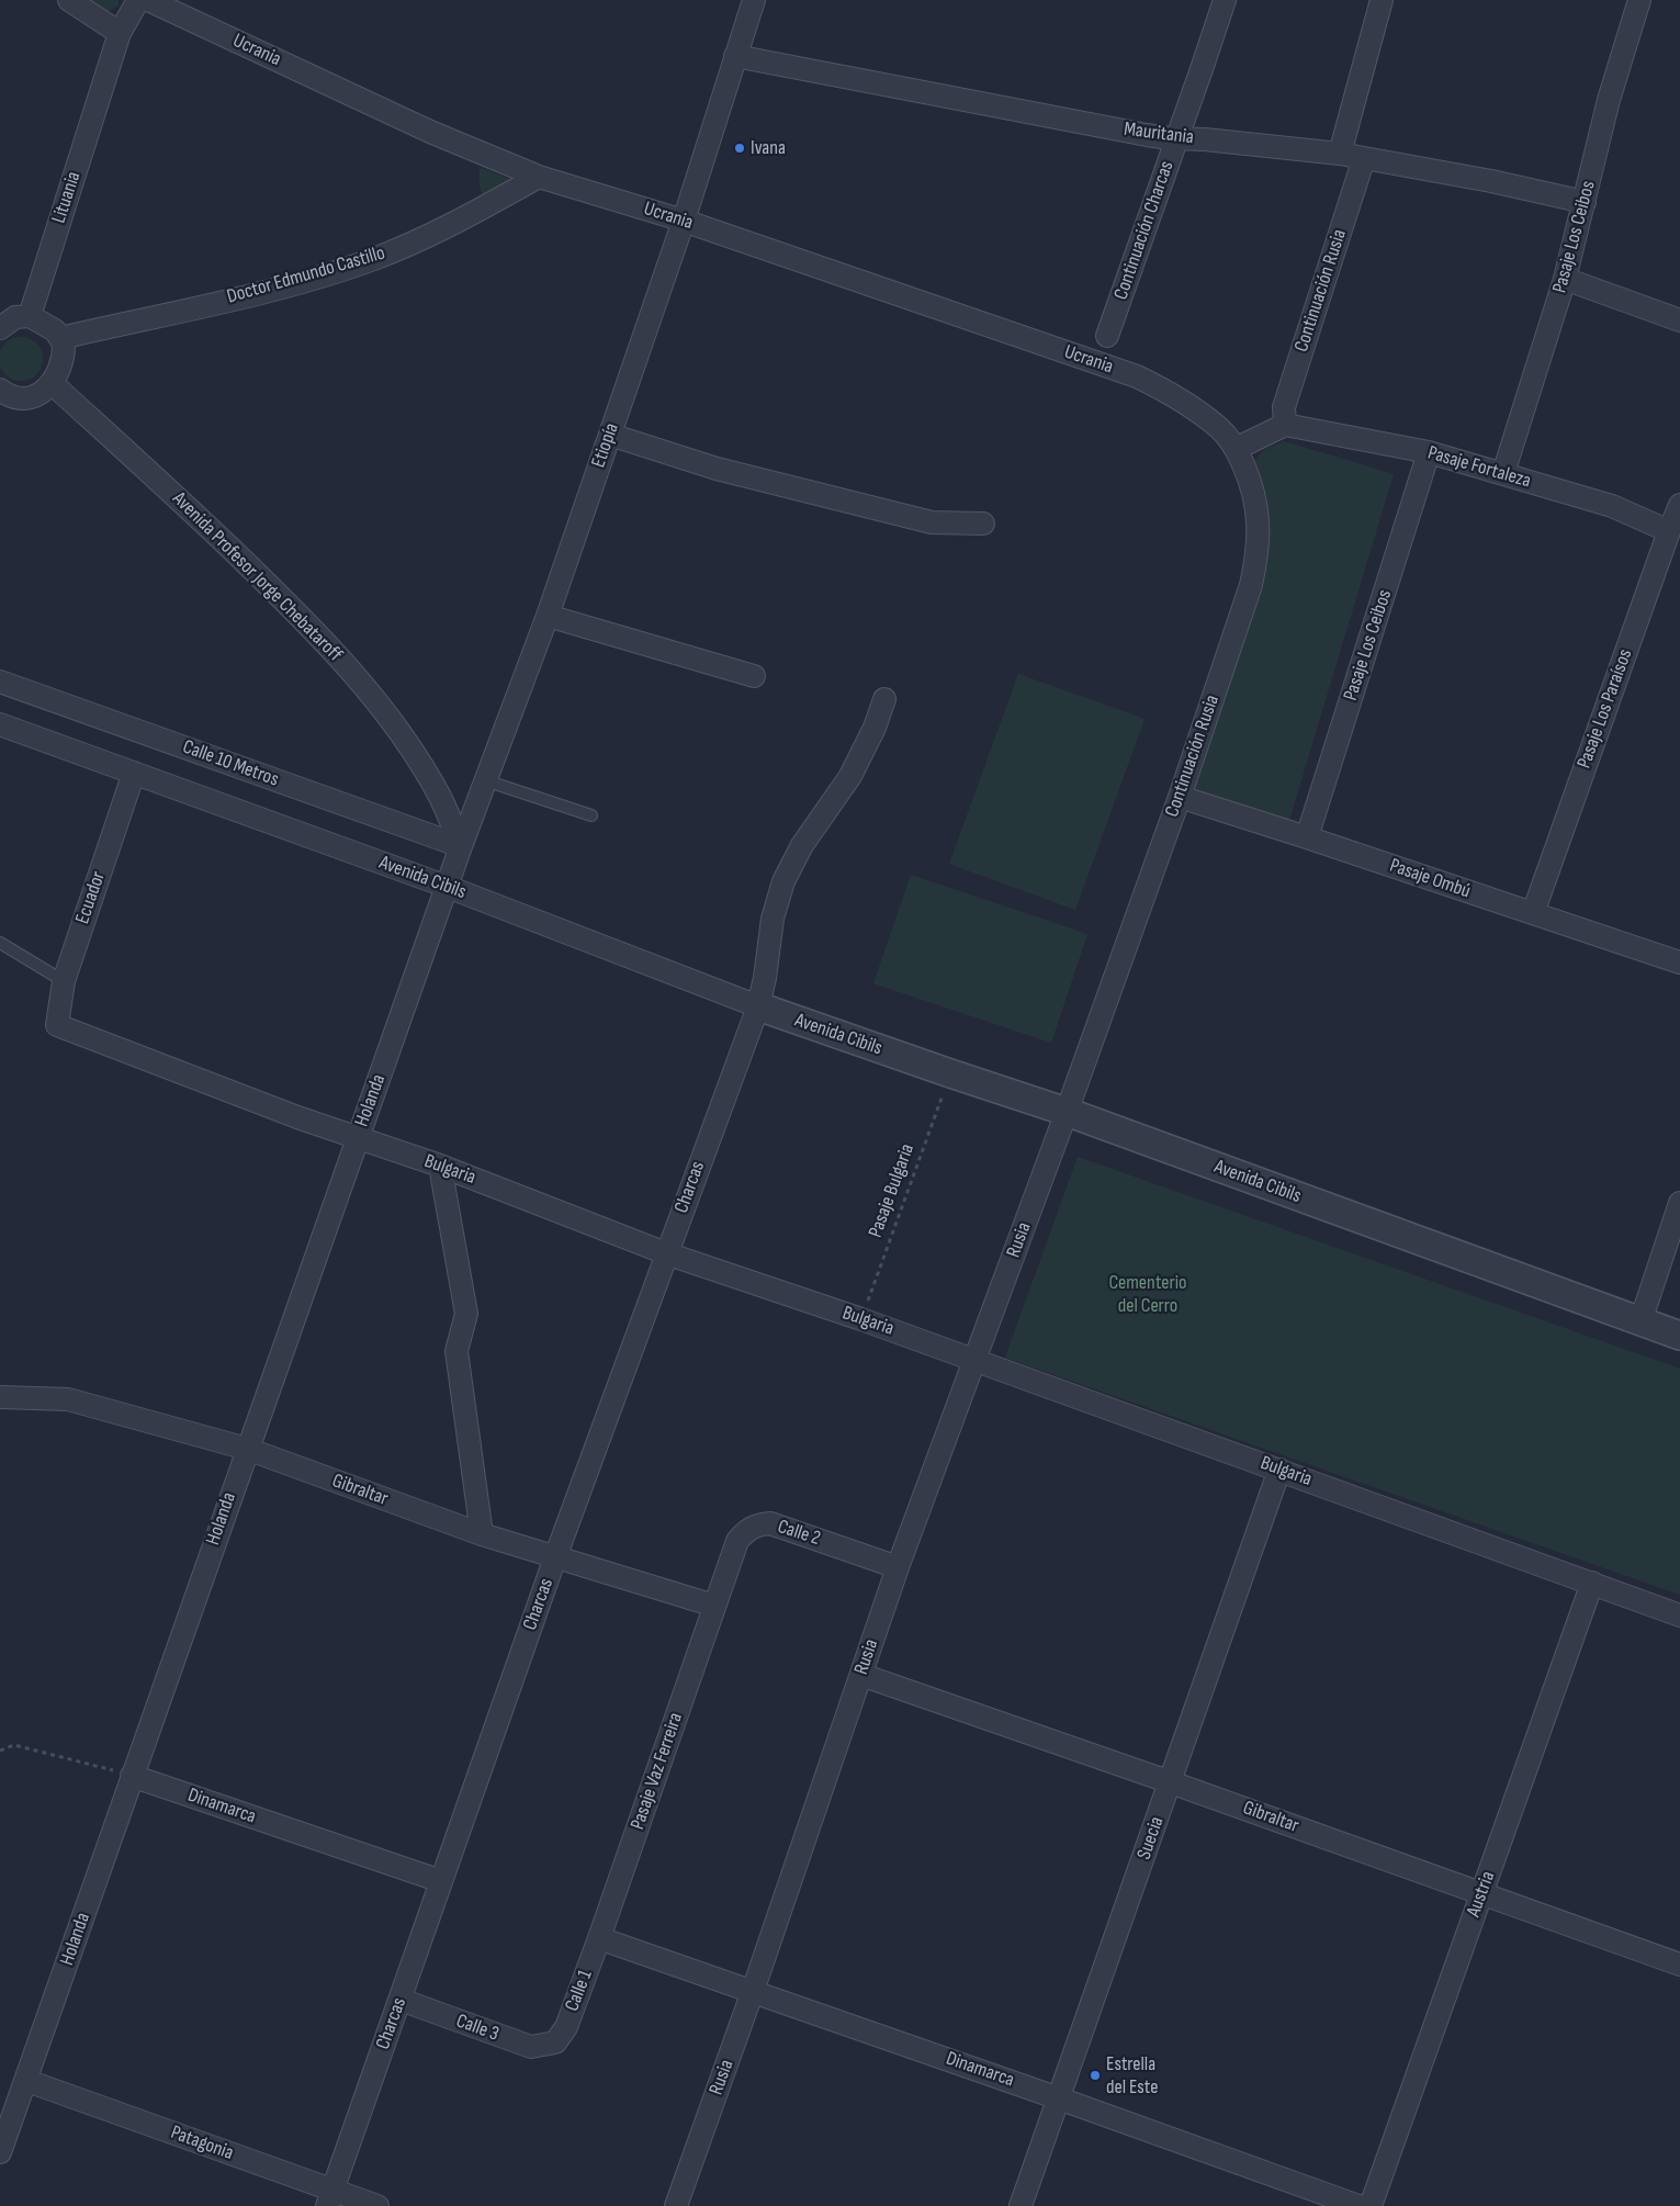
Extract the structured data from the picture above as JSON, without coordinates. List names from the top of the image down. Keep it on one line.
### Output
{"streets":{"street":["Ucrania","Mauritania","Lituania","Continuación Charcas","Pasaje Los Ceibos","Doctor Edmundo Castillo","Continuación Rusia","Etiopía","Pasaje Fortaleza","Avenida Profesor Jorge Chebataroff","Pasaje Los Paraísos","Calle 10 Metros","Avenida Cibils","Pasaje Ombú","Ecuador","Holanda","Bulgaria","Charcas","Rusia","Gibraltar","Calle 2","Pasaje Vaz Ferreira","Dinamarca","Suecia","Austria","Calle 1","Calle 3","Patagonia"],"path":["Pasaje Bulgaria"]},"crossings":[["Ucrania","Doctor Edmundo Castillo"],["Ucrania","Continuación Rusia"],["Ucrania","Etiopía"],["Mauritania","Continuación Charcas"],["Mauritania","Pasaje Los Ceibos"],["Mauritania","Continuación Rusia"],["Mauritania","Etiopía"],["Pasaje Los Ceibos","Pasaje Fortaleza"],["Pasaje Los Ceibos","Pasaje Ombú"],["Continuación Rusia","Pasaje Fortaleza"],["Continuación Rusia","Avenida Cibils"],["Continuación Rusia","Pasaje Ombú"],["Continuación Rusia","Rusia"],["Etiopía","Avenida Profesor Jorge Chebataroff"],["Etiopía","Calle 10 Metros"],["Etiopía","Avenida Cibils"],["Etiopía","Holanda"],["Pasaje Fortaleza","Pasaje Los Paraísos"],["Avenida Profesor Jorge Chebataroff","Calle 10 Metros"],["Pasaje Los Paraísos","Pasaje Ombú"],["Avenida Cibils","Ecuador"],["Avenida Cibils","Holanda"],["Avenida Cibils","Charcas"],["Avenida Cibils","Pasaje Bulgaria"],["Avenida Cibils","Rusia"],["Ecuador","Bulgaria"],["Holanda","Bulgaria"],["Holanda","Gibraltar"],["Holanda","Dinamarca"],["Holanda","Patagonia"],["Bulgaria","Charcas"],["Bulgaria","Pasaje Bulgaria"],["Bulgaria","Rusia"],["Bulgaria","Suecia"],["Bulgaria","Austria"],["Charcas","Gibraltar"],["Charcas","Dinamarca"],["Charcas","Calle 3"],["Charcas","Patagonia"],["Rusia","Gibraltar"],["Rusia","Calle 2"],["Rusia","Dinamarca"],["Gibraltar","Calle 2"],["Gibraltar","Pasaje Vaz Ferreira"],["Gibraltar","Suecia"],["Gibraltar","Austria"],["Calle 2","Pasaje Vaz Ferreira"],["Pasaje Vaz Ferreira","Dinamarca"],["Pasaje Vaz Ferreira","Calle 1"],["Dinamarca","Suecia"],["Dinamarca","Calle 1"],["Calle 1","Calle 3"]],"parks":["Cementerio del Cerro"],"places":["Ivana","Estrella del Este"]}
